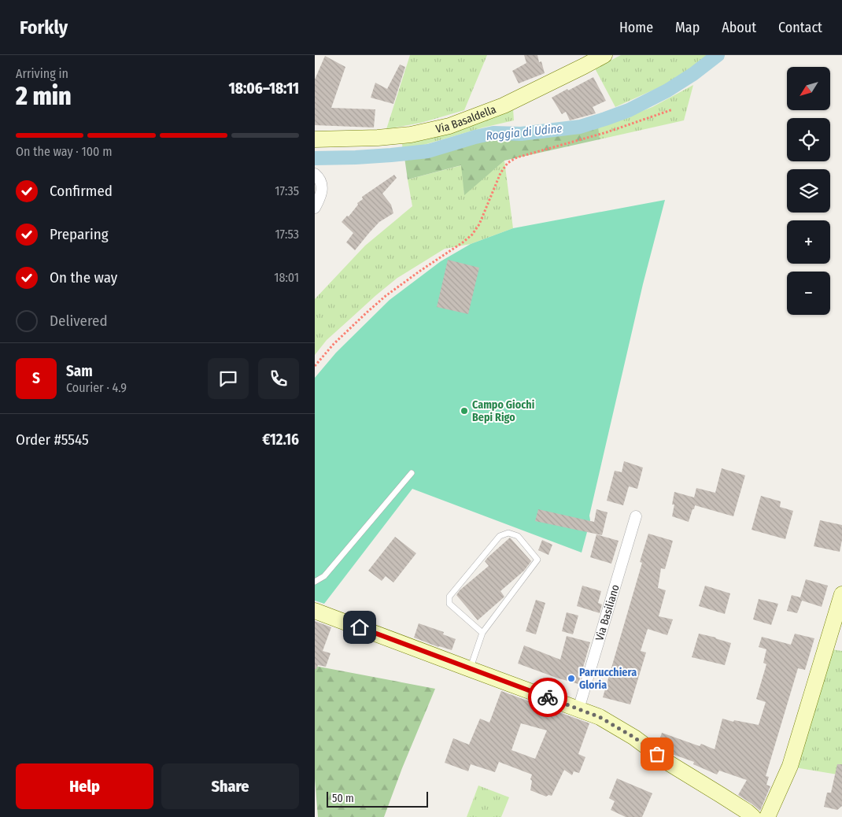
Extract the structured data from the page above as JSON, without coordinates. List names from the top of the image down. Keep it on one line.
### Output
{"streets":{"street":["Via Basaldella","Via Basiliano"]},"water":["Roggia di Udine"],"places":["Campo Giochi Bepi Rigo","Parrucchiera Gloria"],"scale_bar":"50 m","north":"bottom left","page":{"header":"Forkly","nav":["Home","Map","About","Contact"],"heading":["2 min","Arriving in","18:06–18:11"],"panel":["Sam","Courier · 4.9","Order #5545","€12.16"],"map_buttons":["+","−"],"bar":"On the way · 100 m","list":[["Confirmed","17:35"],["Preparing","17:53"],["On the way","18:01"],"Delivered"],"round":"S","buttons":["Help","Share"],"scale":"50 m"}}
